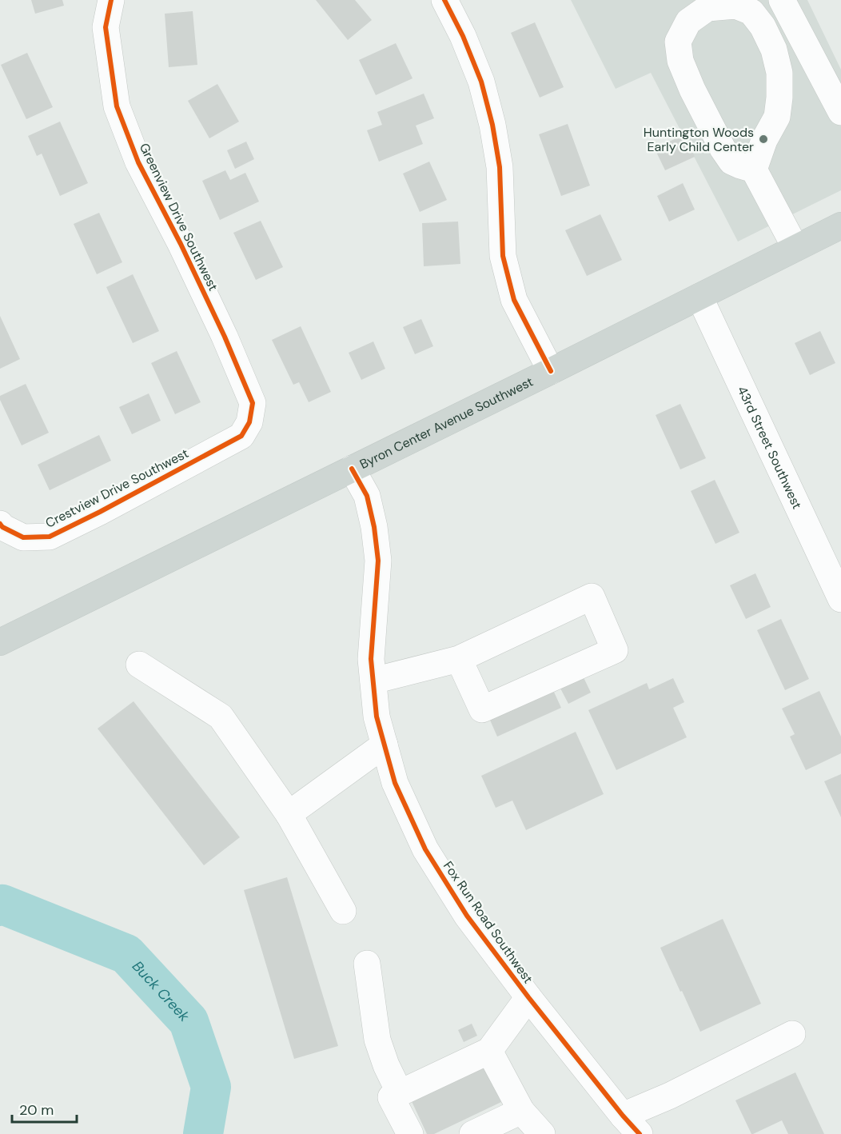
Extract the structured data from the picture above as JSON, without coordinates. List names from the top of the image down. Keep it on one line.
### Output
{"streets":{"main road":["Byron Center Avenue Southwest"],"street":["Greenview Drive Southwest","43rd Street Southwest","Crestview Drive Southwest","Fox Run Road Southwest"]},"crossings":[["Greenview Drive Southwest","Crestview Drive Southwest"],["Byron Center Avenue Southwest","43rd Street Southwest"],["Byron Center Avenue Southwest","Fox Run Road Southwest"]],"water":["Buck Creek"],"places":["Huntington Woods Early Child Center"],"scale_bar":"20 m"}
